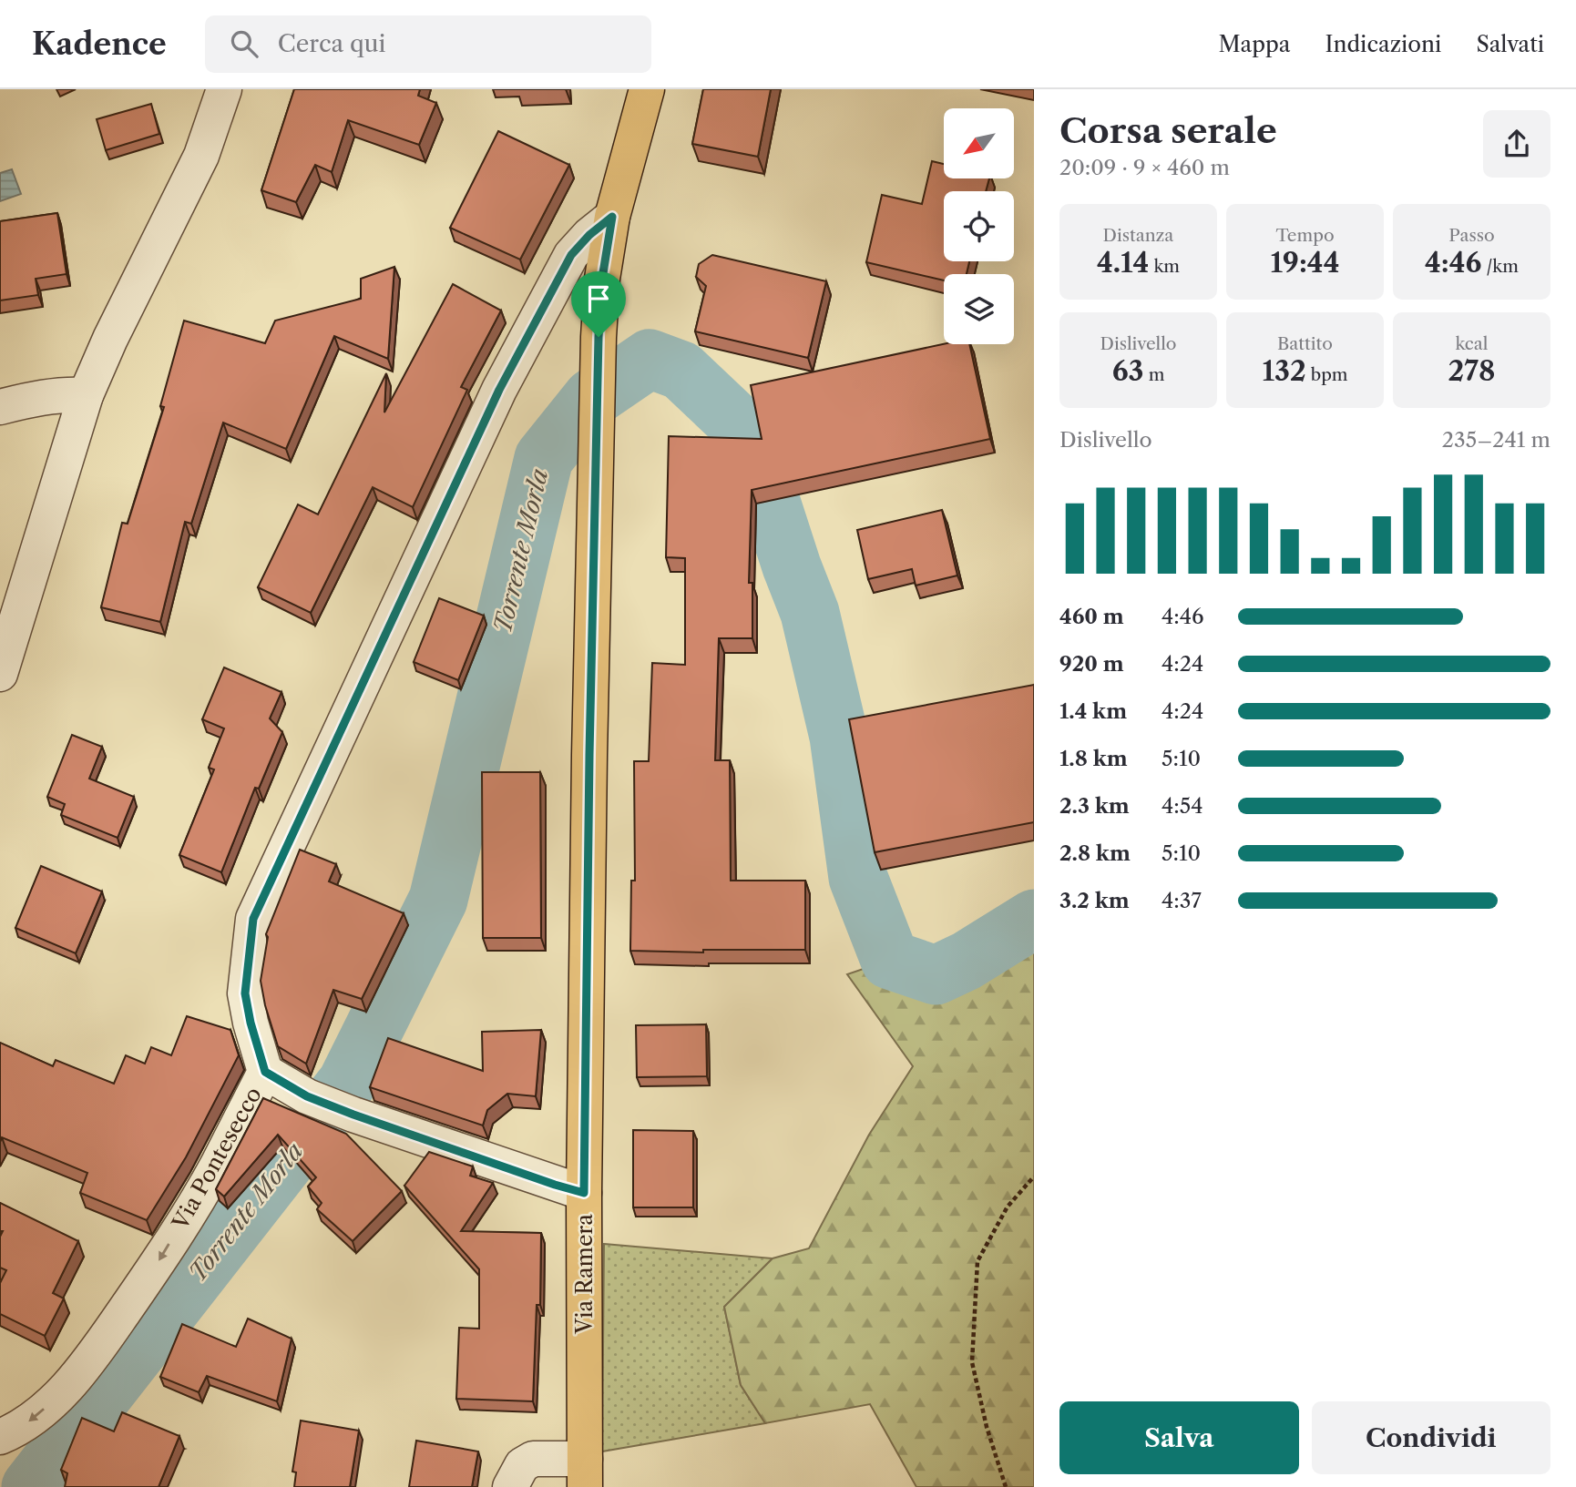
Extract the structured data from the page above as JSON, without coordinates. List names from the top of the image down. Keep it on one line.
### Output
{"streets":{"main road":["Via Ramera"],"street":["Via Pontesecco"]},"crossings":[["Via Pontesecco","Via Ramera"]],"water":["Torrente Morla"],"north":"bottom left","page":{"header":"Kadence","search":"Cerca qui","nav":["Mappa","Indicazioni","Salvati"],"heading":["Corsa serale","20:09 · 9 × 460 m"],"stats":[["Distanza","4.14 km"],["Tempo","19:44"],["Passo","4:46 /km"],["Dislivello","63 m"],["Battito","132 bpm"],["kcal","278"]],"chart":["Dislivello","235–241 m"],"list":[{"name":"460 m","note":"4:46"},{"name":"920 m","note":"4:24"},{"name":"1.4 km","note":"4:24"},{"name":"1.8 km","note":"5:10"},{"name":"2.3 km","note":"4:54"},{"name":"2.8 km","note":"5:10"},{"name":"3.2 km","note":"4:37"}],"buttons":["Salva","Condividi"]}}
